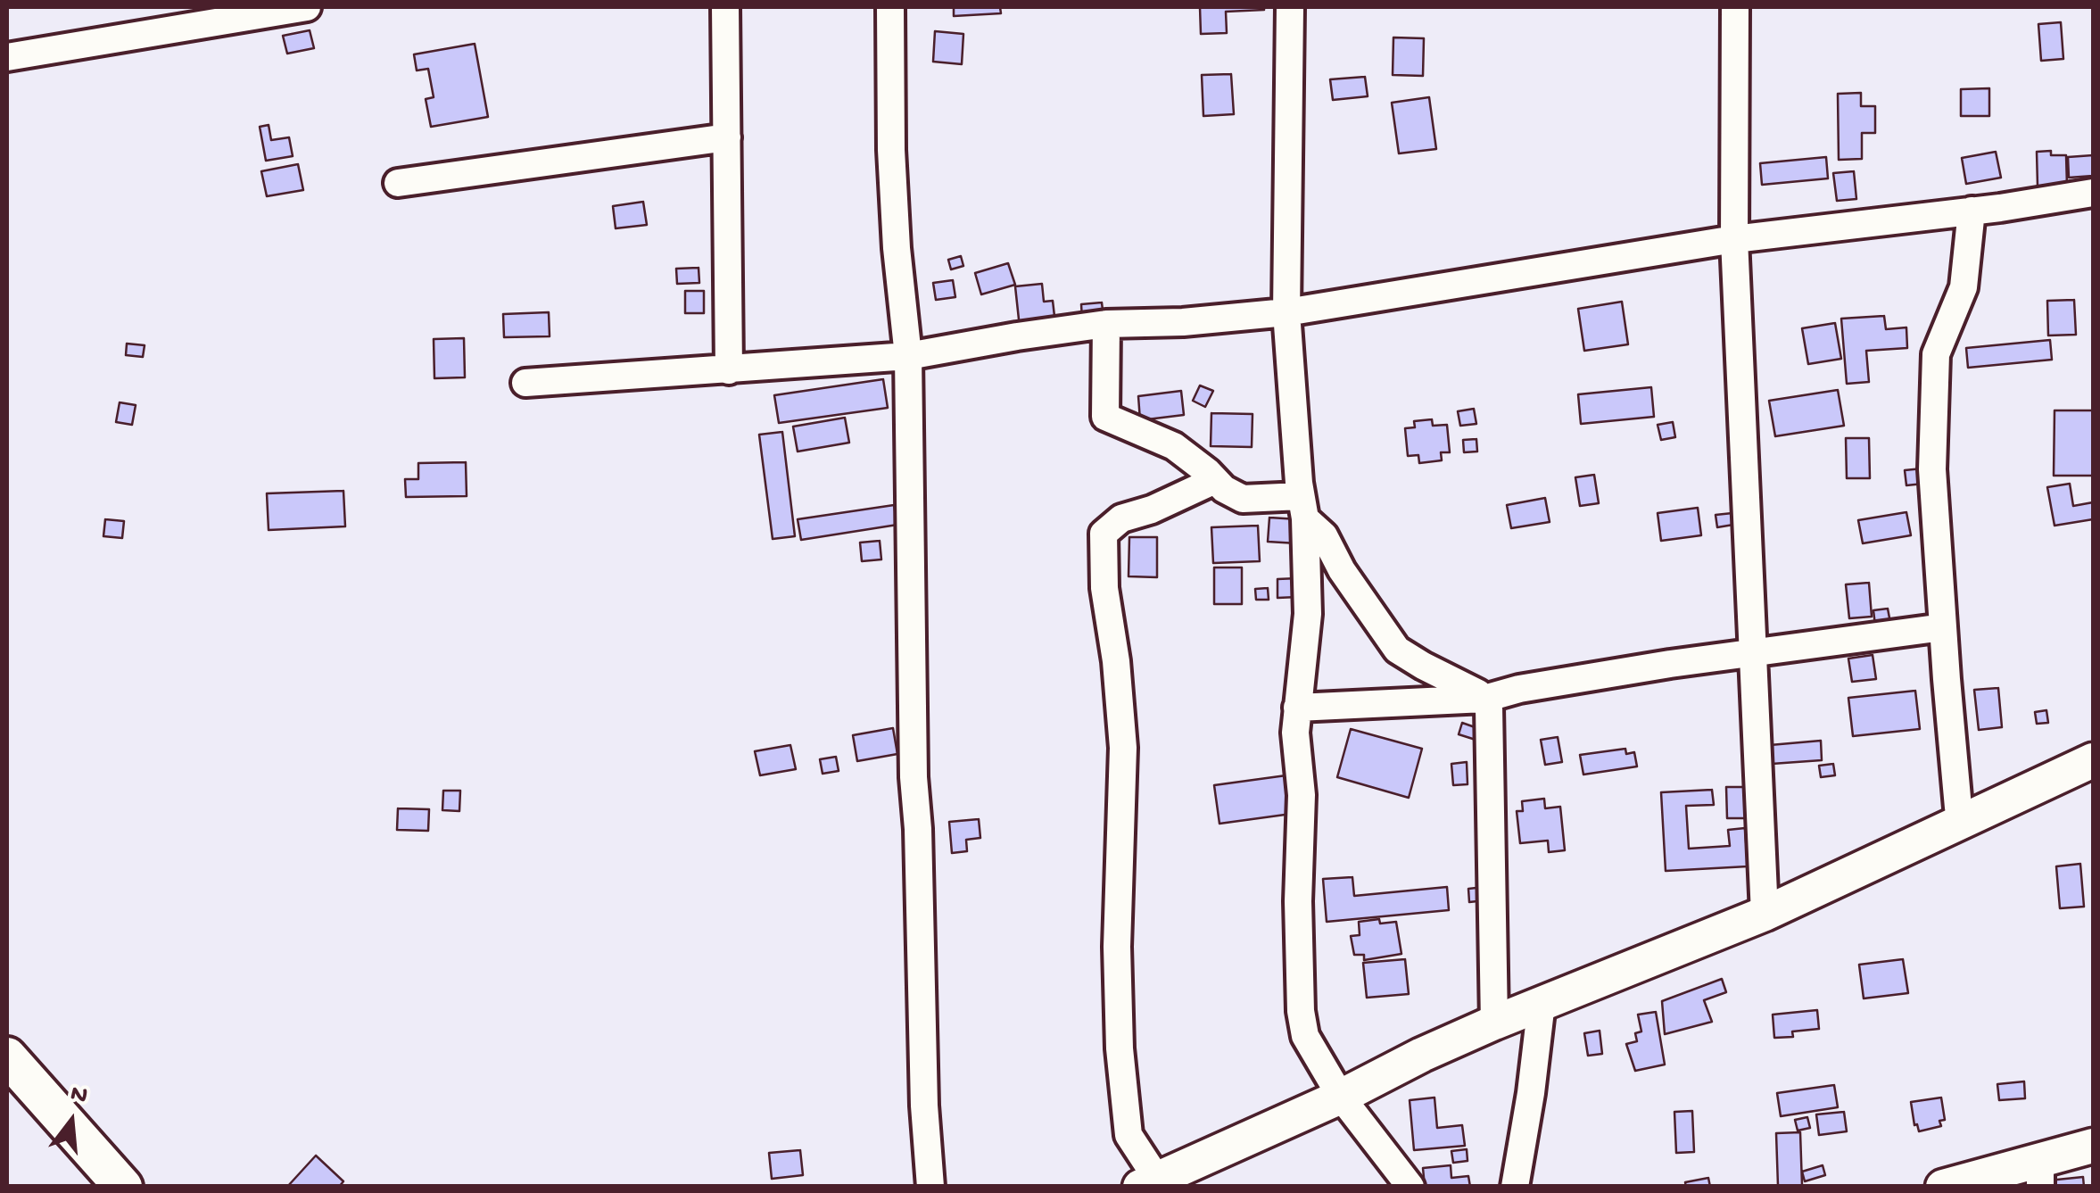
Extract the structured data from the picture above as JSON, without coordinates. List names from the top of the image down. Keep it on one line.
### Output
{"north":"top"}
